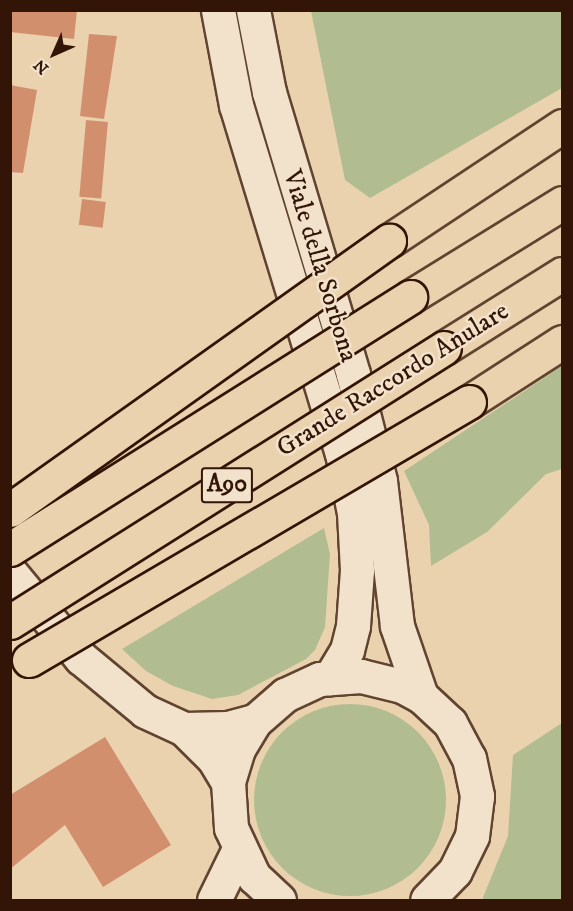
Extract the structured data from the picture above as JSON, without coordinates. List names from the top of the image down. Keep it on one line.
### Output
{"streets":{"highway":["Grande Raccordo Anulare","A90"],"street":["Viale della Sorbona"]},"north":"bottom left"}
